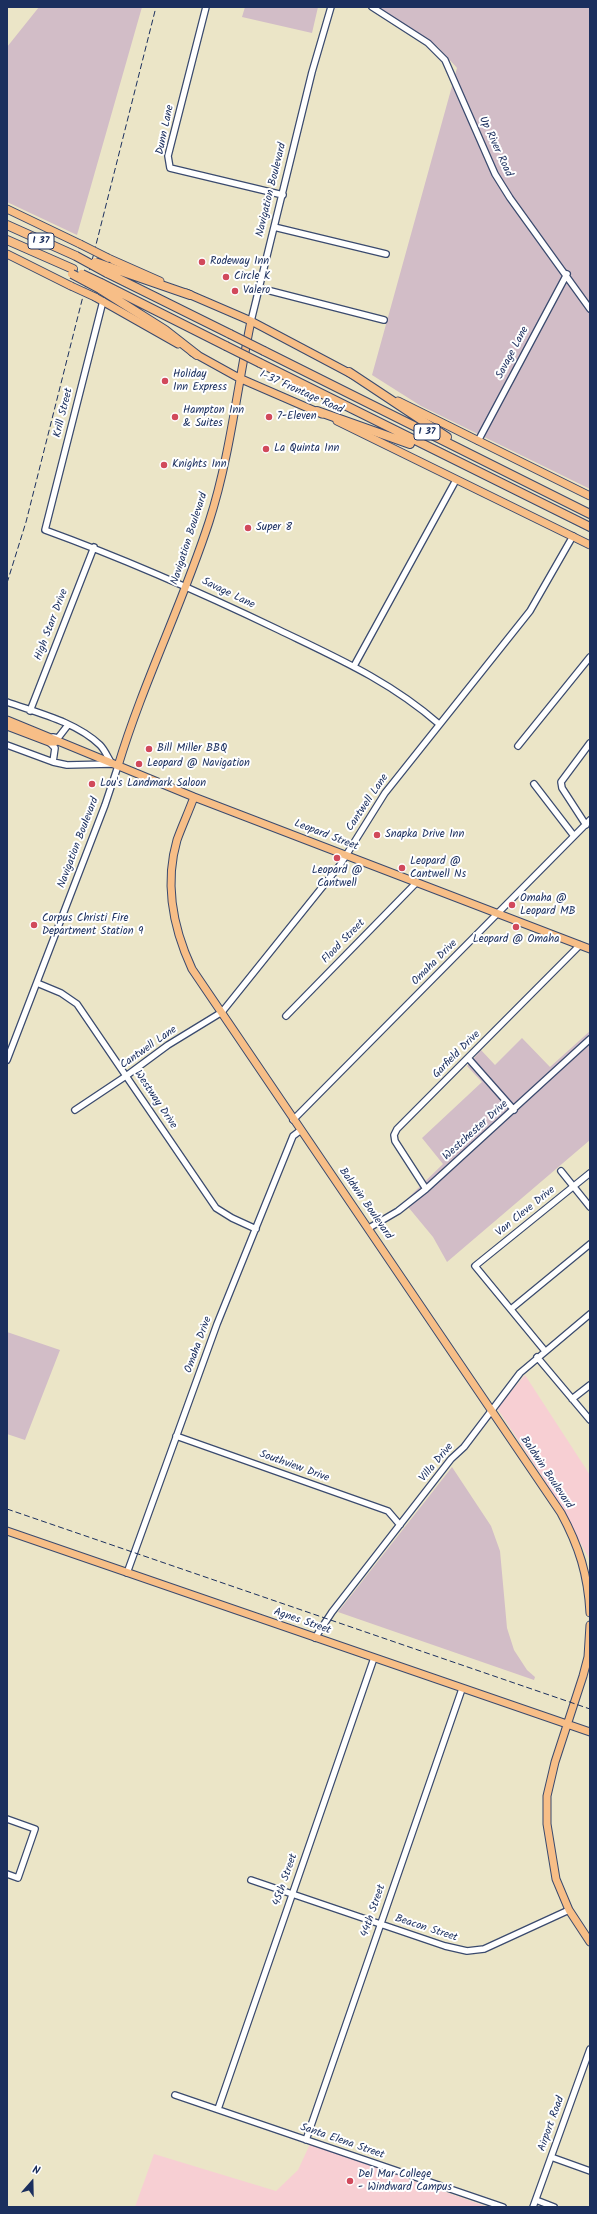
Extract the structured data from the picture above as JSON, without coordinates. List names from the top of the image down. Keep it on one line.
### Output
{"streets":{"highway":["I 37"],"main road":["Navigation Boulevard","I-37 Frontage Road","Leopard Street","Baldwin Boulevard","Agnes Street"],"street":["Dunn Lane","Up River Road","Savage Lane","Krill Street","High Starr Drive","Cantwell Lane","Flood Street","Omaha Drive","Garfield Drive","Westway Drive","Westchester Drive","Van Cleve Drive","Villa Drive","Southview Drive","45th Street","44th Street","Beacon Street","Airport Road","Santa Elena Street"]},"crossings":[["Dunn Lane","Navigation Boulevard"],["Up River Road","Savage Lane"],["Navigation Boulevard","Savage Lane"],["Navigation Boulevard","I-37 Frontage Road"],["Navigation Boulevard","Leopard Street"],["Navigation Boulevard","Westway Drive"],["Savage Lane","Krill Street"],["Savage Lane","High Starr Drive"],["Savage Lane","Cantwell Lane"],["I-37 Frontage Road","Krill Street"],["I-37 Frontage Road","Cantwell Lane"],["Cantwell Lane","Leopard Street"],["Cantwell Lane","Westway Drive"],["Cantwell Lane","Baldwin Boulevard"],["Leopard Street","Flood Street"],["Leopard Street","Omaha Drive"],["Leopard Street","Garfield Drive"],["Leopard Street","Baldwin Boulevard"],["Omaha Drive","Westway Drive"],["Omaha Drive","Baldwin Boulevard"],["Omaha Drive","Southview Drive"],["Omaha Drive","Agnes Street"],["Garfield Drive","Westchester Drive"],["Westchester Drive","Baldwin Boulevard"],["Baldwin Boulevard","Villa Drive"],["Villa Drive","Southview Drive"],["Villa Drive","Agnes Street"],["Agnes Street","45th Street"],["Agnes Street","44th Street"],["45th Street","Beacon Street"],["45th Street","Santa Elena Street"],["44th Street","Beacon Street"],["44th Street","Santa Elena Street"]],"places":["Rodeway Inn","Circle K","Valero","Holiday Inn Express","Hampton Inn & Suites","7-Eleven","La Quinta Inn","Knights Inn","Super 8","Bill Miller BBQ","Leopard @ Navigation","Lou's Landmark Saloon","Snapka Drive Inn","Leopard @ Cantwell","Leopard @ Cantwell Ns","Omaha @ Leopard MB","Corpus Christi Fire Department Station 9","Leopard @ Omaha","Del Mar College - Windward Campus"],"north":"top"}
